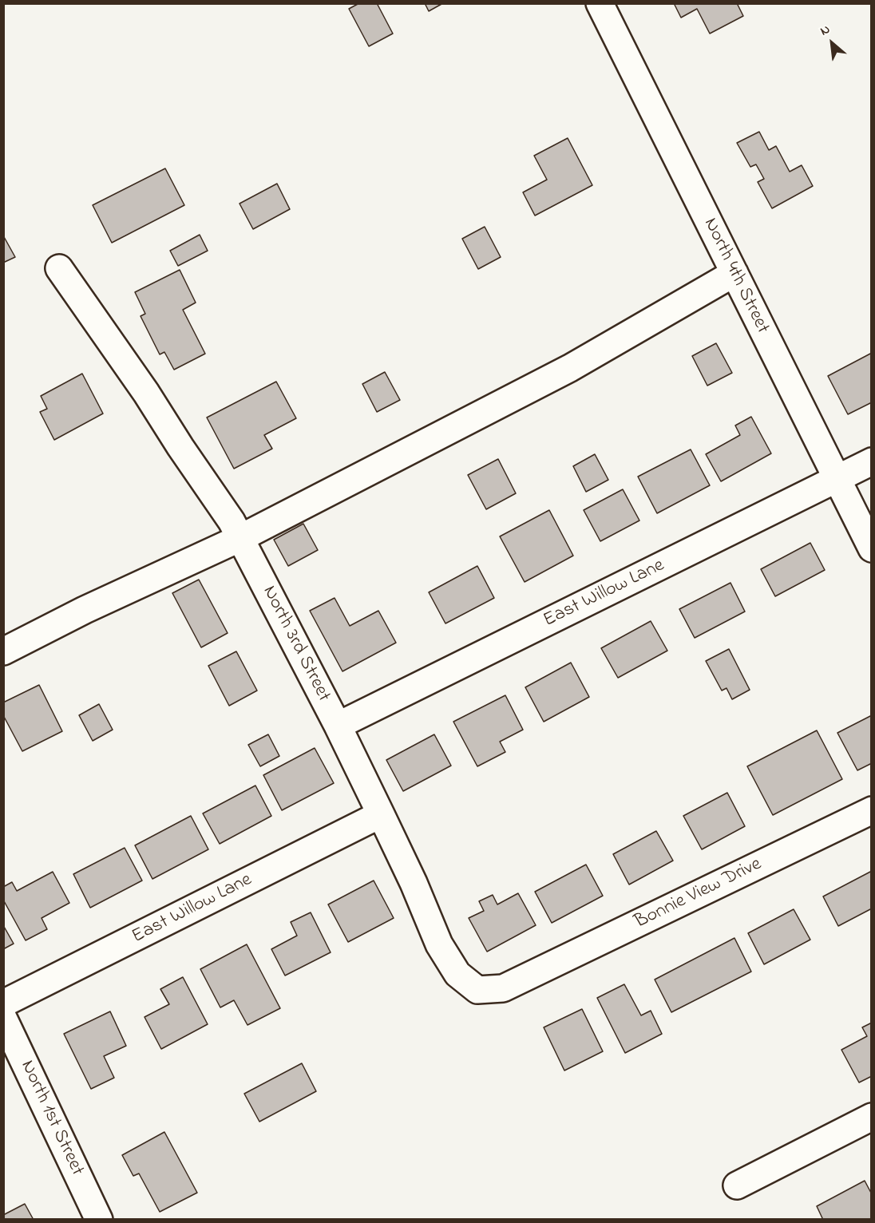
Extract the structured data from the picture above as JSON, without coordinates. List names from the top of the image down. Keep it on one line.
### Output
{"streets":{"street":["North 4th Street","East Willow Lane","North 3rd Street","Bonnie View Drive","North 1st Street"]},"crossings":[["North 4th Street","East Willow Lane"],["East Willow Lane","North 3rd Street"],["North 3rd Street","Bonnie View Drive"]],"north":"top left"}
